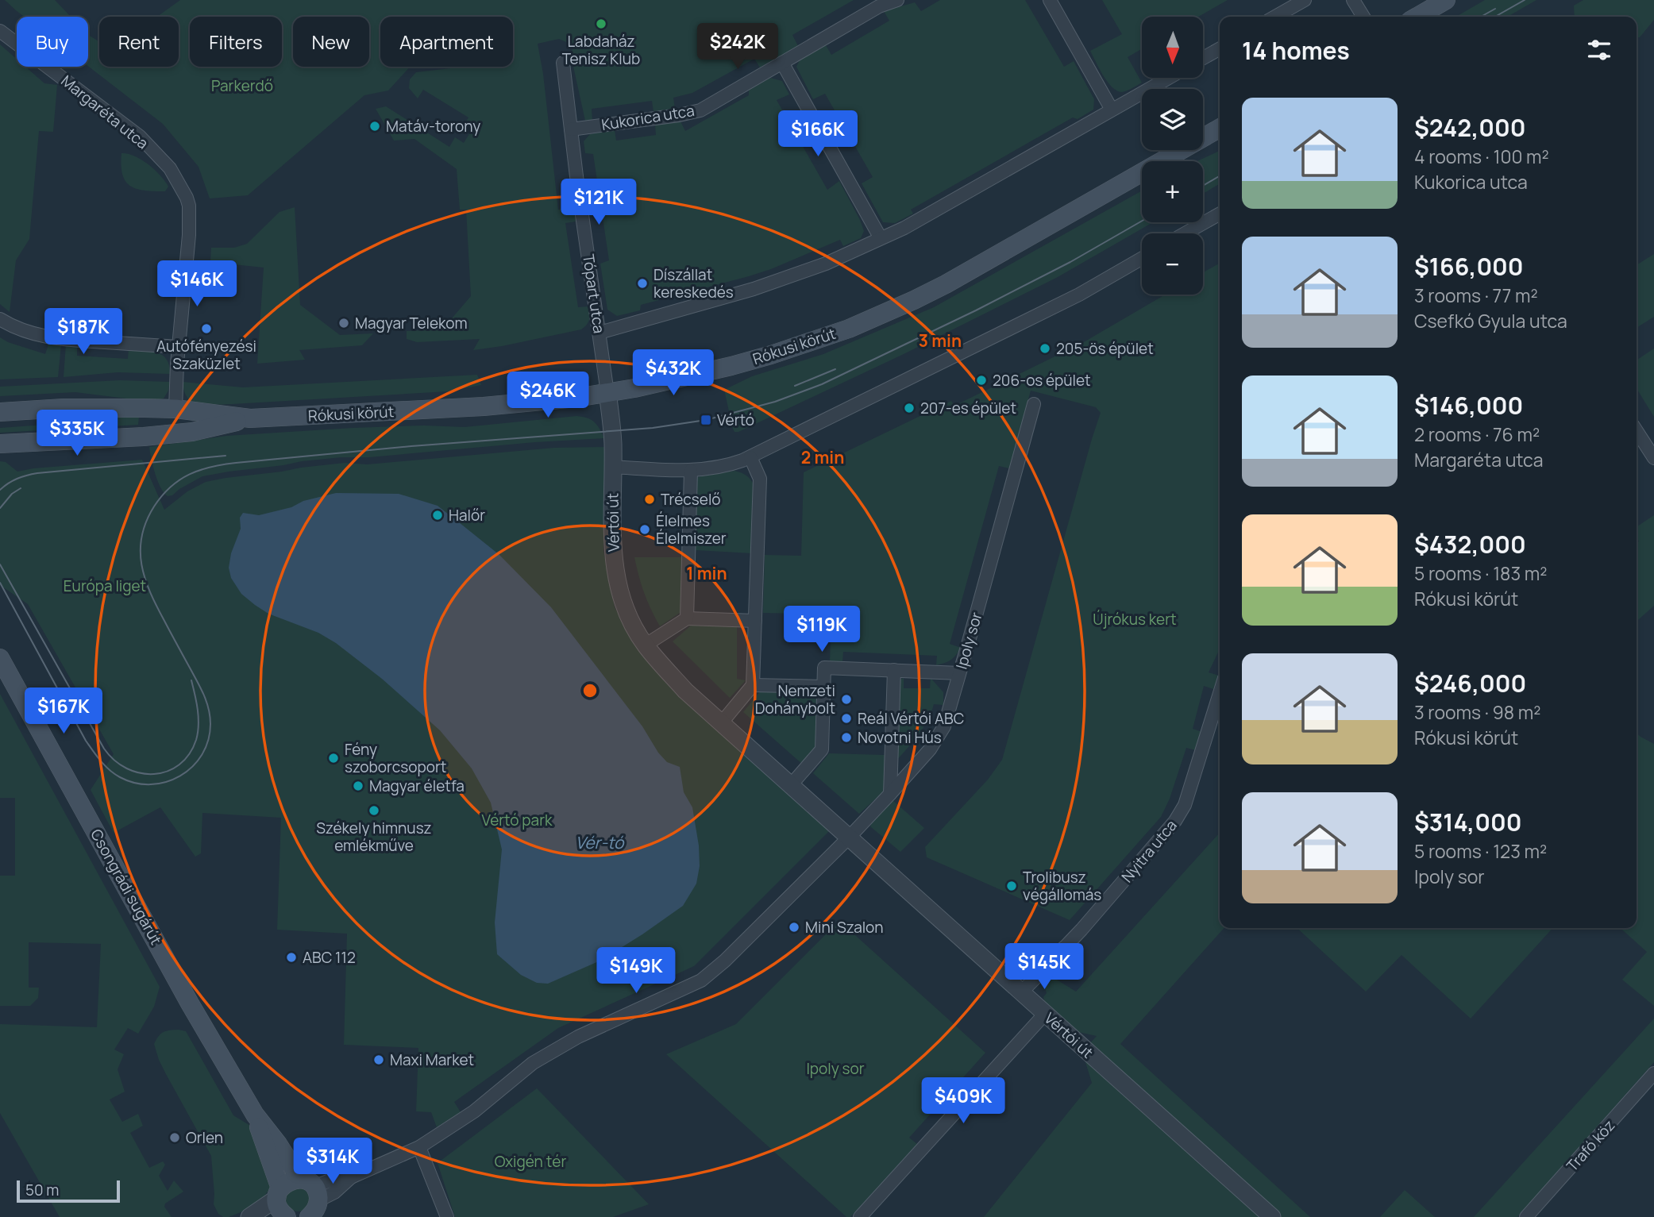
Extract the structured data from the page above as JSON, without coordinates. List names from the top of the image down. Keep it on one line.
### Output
{"streets":{"main road":["Rókusi körút","Csongrádi sugárút"],"street":["Margaréta utca","Kukorica utca","Tópart utca","Vértói út","Ipoly sor","Nyitra utca","Trafó köz"]},"crossings":[["Margaréta utca","Rókusi körút"],["Kukorica utca","Tópart utca"],["Tópart utca","Rókusi körút"],["Tópart utca","Vértói út"],["Rókusi körút","Vértói út"],["Vértói út","Ipoly sor"],["Vértói út","Nyitra utca"],["Ipoly sor","Csongrádi sugárút"]],"water":["Vér-tó"],"parks":["Parkerdő","Európa liget","Újrókus kert","Vértó park","Ipoly sor","Oxigén tér"],"places":{"other":["Labdaház Tenisz Klub","Matáv-torony","Díszállat kereskedés","Magyar Telekom","Autófényezési Szaküzlet","205-ös épület","206-os épület","207-es épület","Trécselő","Halőr","Élelmes Élelmiszer","Nemzeti Dohánybolt","Reál Vértói ABC","Novotni Hús","Fény szoborcsoport","Magyar életfa","Székely himnusz emlékműve","Trolibusz végállomás","Mini Szalon","ABC 112","Maxi Market","Orlen"],"transit":["Vértó"]},"scale_bar":"50 m","north":"bottom","page":{"map_buttons":["+","−"],"chip":["Buy","Rent","Filters","New","Apartment"],"heading":"14 homes","price":["$242K","$166K","$121K","$146K","$187K","$432K","$246K","$335K","$119K","$167K","$145K","$149K","$409K","$314K"],"list":[{"name":"$242,000","note":"4 rooms · 100 m² · Kukorica utca"},{"name":"$166,000","note":"3 rooms · 77 m² · Csefkó Gyula utca"},{"name":"$146,000","note":"2 rooms · 76 m² · Margaréta utca"},{"name":"$432,000","note":"5 rooms · 183 m² · Rókusi körút"},{"name":"$246,000","note":"3 rooms · 98 m² · Rókusi körút"},{"name":"$314,000","note":"5 rooms · 123 m² · Ipoly sor"}],"scale":"50 m"},"rings":["3 min","2 min","1 min"]}
